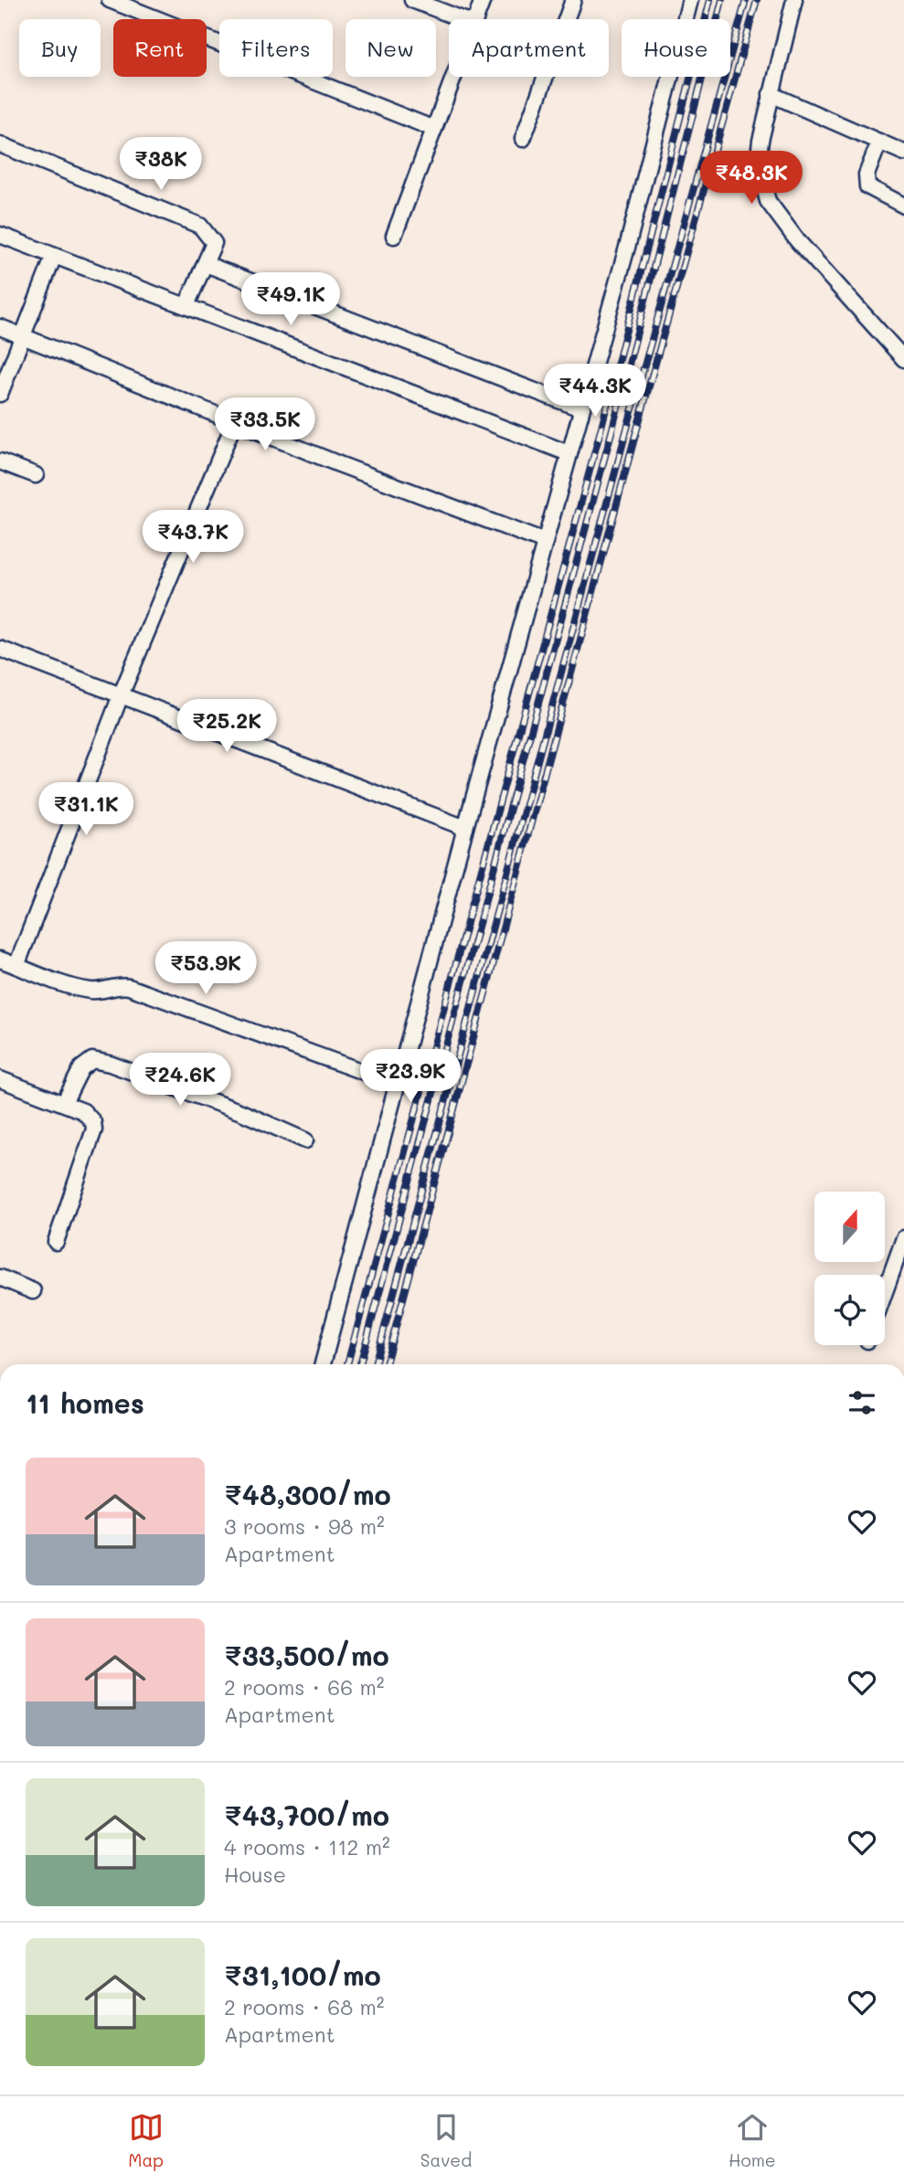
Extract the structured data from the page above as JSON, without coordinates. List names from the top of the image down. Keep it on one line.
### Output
{"north":"top","page":{"chip":["Buy","Rent","Filters","New","Apartment","House"],"price":["₹38K","₹48.3K","₹49.1K","₹44.3K","₹33.5K","₹43.7K","₹25.2K","₹31.1K","₹53.9K","₹23.9K","₹24.6K"],"heading":"11 homes","list":[{"name":"₹48,300/mo","note":"3 rooms · 98 m² · Apartment"},{"name":"₹33,500/mo","note":"2 rooms · 66 m² · Apartment"},{"name":"₹43,700/mo","note":"4 rooms · 112 m² · House"},{"name":"₹31,100/mo","note":"2 rooms · 68 m² · Apartment"}],"tabs":["Map","Saved","Home"]}}
